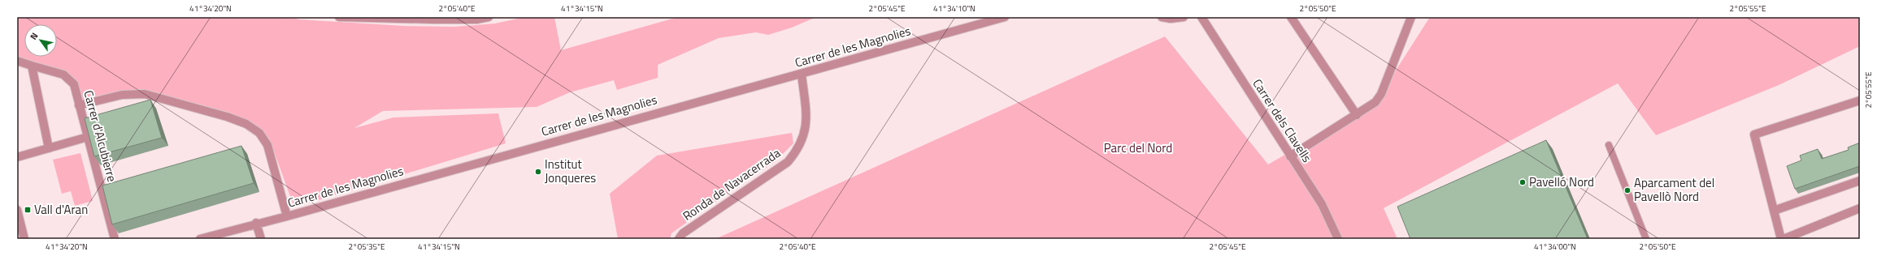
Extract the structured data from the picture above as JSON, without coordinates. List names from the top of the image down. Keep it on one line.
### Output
{"streets":{"street":["Carrer de les Magnolies","Carrer dels Clavells","Carrer d'Alcubierre","Ronda de Navacerrada"]},"crossings":[["Carrer de les Magnolies","Ronda de Navacerrada"]],"parks":["Parc del Nord"],"places":{"other":["Institut Jonqueres","Pavelló Nord","Aparcament del Pavellò Nord"],"transit":["Vall d'Aran"]},"north":"top left","coordinates":["41°34'20\"N","2°05'40\"E","41°34'15\"N","2°05'45\"E","41°34'10\"N","2°05'50\"E","2°05'55\"E","2°05'35\"E","41°34'00\"N"]}
